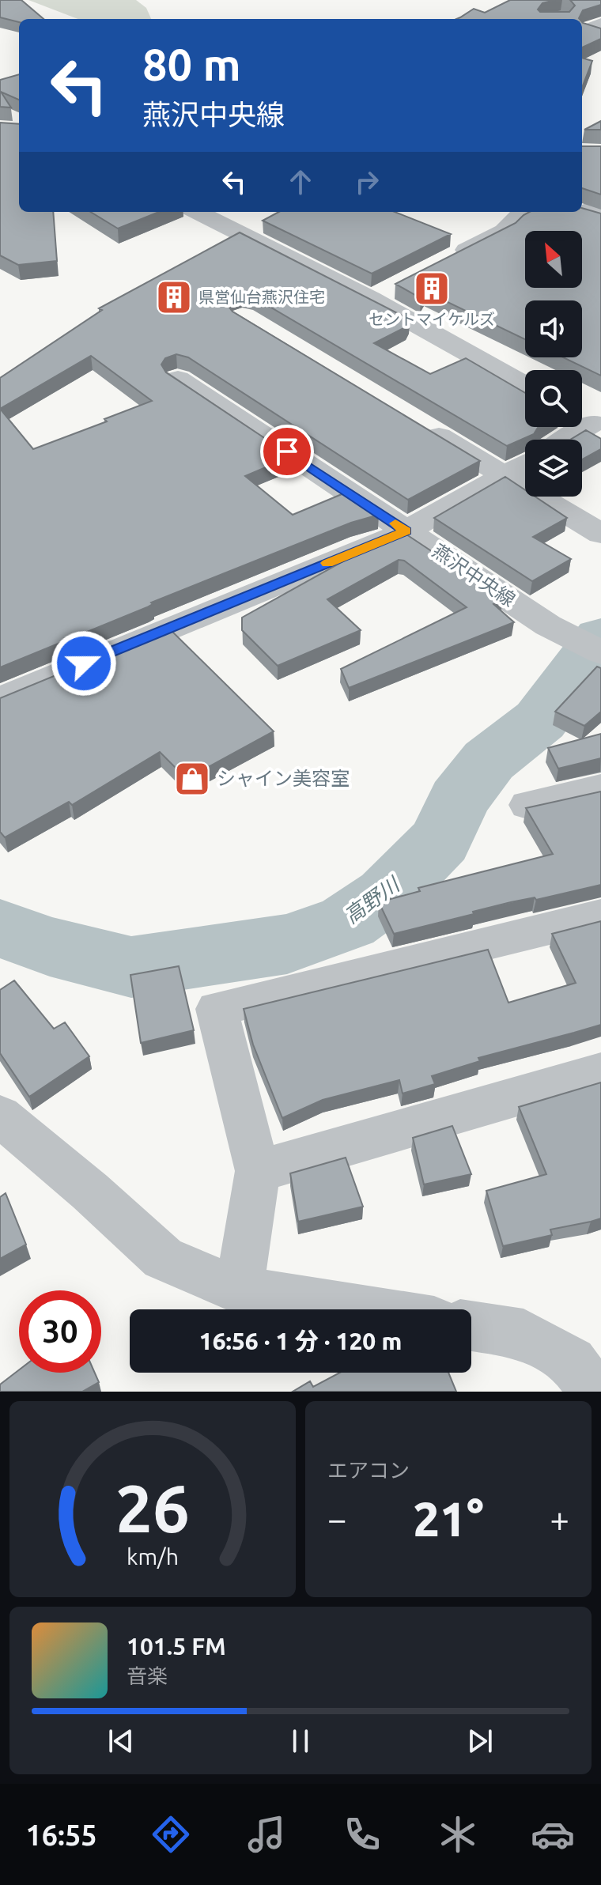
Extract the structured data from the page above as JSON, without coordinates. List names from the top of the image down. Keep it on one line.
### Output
{"streets":{"street":["燕沢中央線"]},"water":["高野川"],"places":{"building":["セントマイケルズ","県営仙台燕沢住宅"],"shop":["シャイン美容室"]},"north":"top left","page":{"turn":["80 m","燕沢中央線"],"limit":"30","trip":"16:56 · 1 分 · 120 m","tile":"エアコン","heat":["−","21°","+"],"song":["101.5 FM","音楽"],"tabs":"16:55","gauge":["26","km/h"]}}
